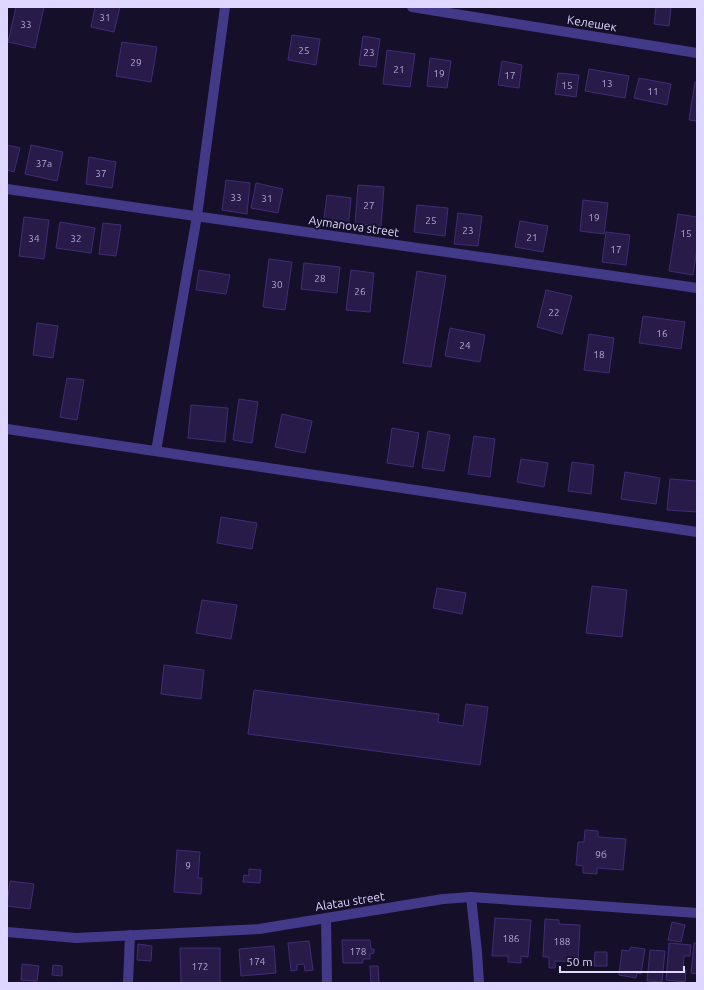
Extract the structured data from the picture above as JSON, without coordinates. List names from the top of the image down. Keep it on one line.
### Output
{"streets":{"street":["Келешек","Aymanova street","Alatau street"]},"house_numbers":["31","33","25","23","29","21","19","17","13","15","11","37а","37","33","31","27","19","25","23","15","21","34","32","17","28","30","26","22","16","24","18","9б","9","186","188","178","174","172"],"scale_bar":"50 m"}
